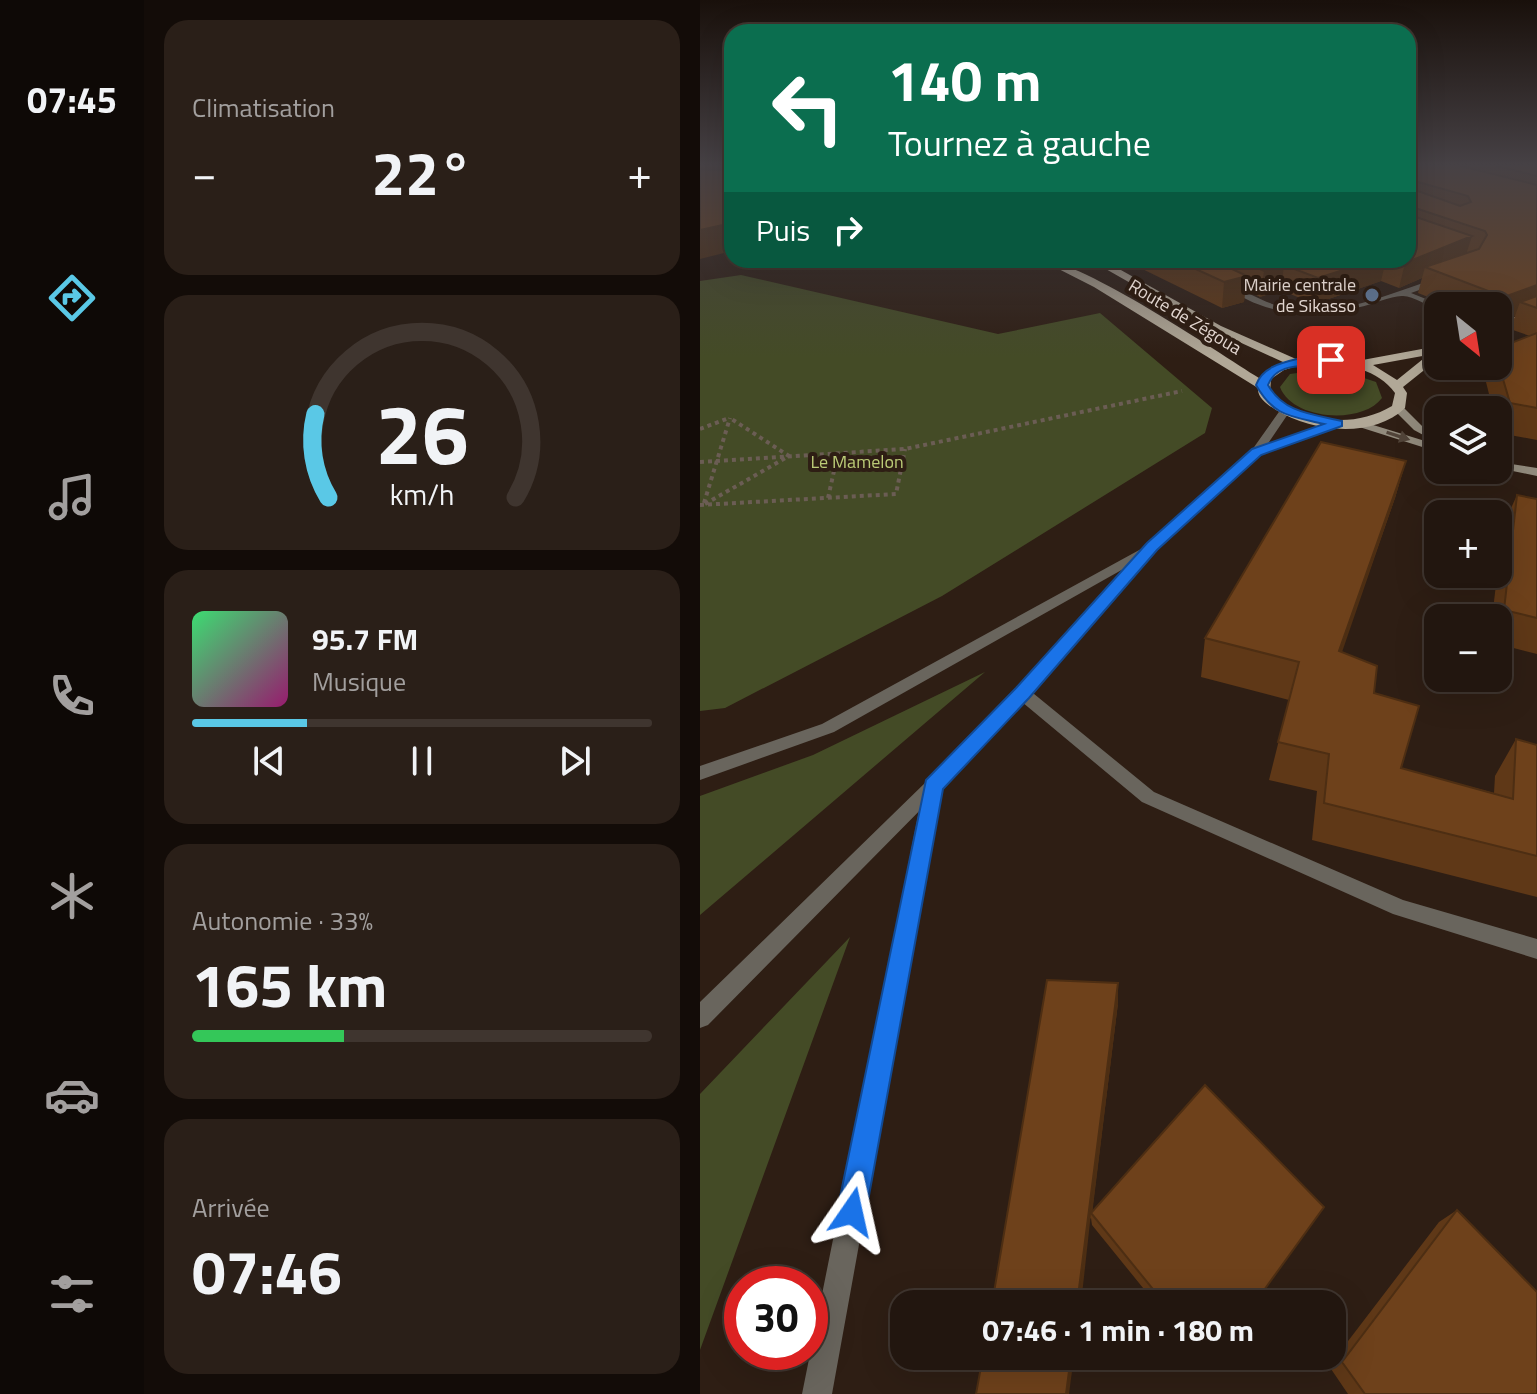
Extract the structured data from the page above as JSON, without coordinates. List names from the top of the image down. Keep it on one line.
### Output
{"streets":{"main road":["Route de Zégoua"]},"parks":["Le Mamelon"],"places":["Mairie centrale de Sikasso"],"north":"bottom right","page":{"tabs":"07:45","tile":["Climatisation",["Autonomie · 33%","165 km"],["Arrivée","07:46"]],"turn":["140 m","Tournez à gauche"],"heat":["−","22°","+"],"then":"Puis","map_buttons":["+","−"],"song":["95.7 FM","Musique"],"limit":"30","trip":"07:46 · 1 min · 180 m","gauge":["26","km/h"]}}
